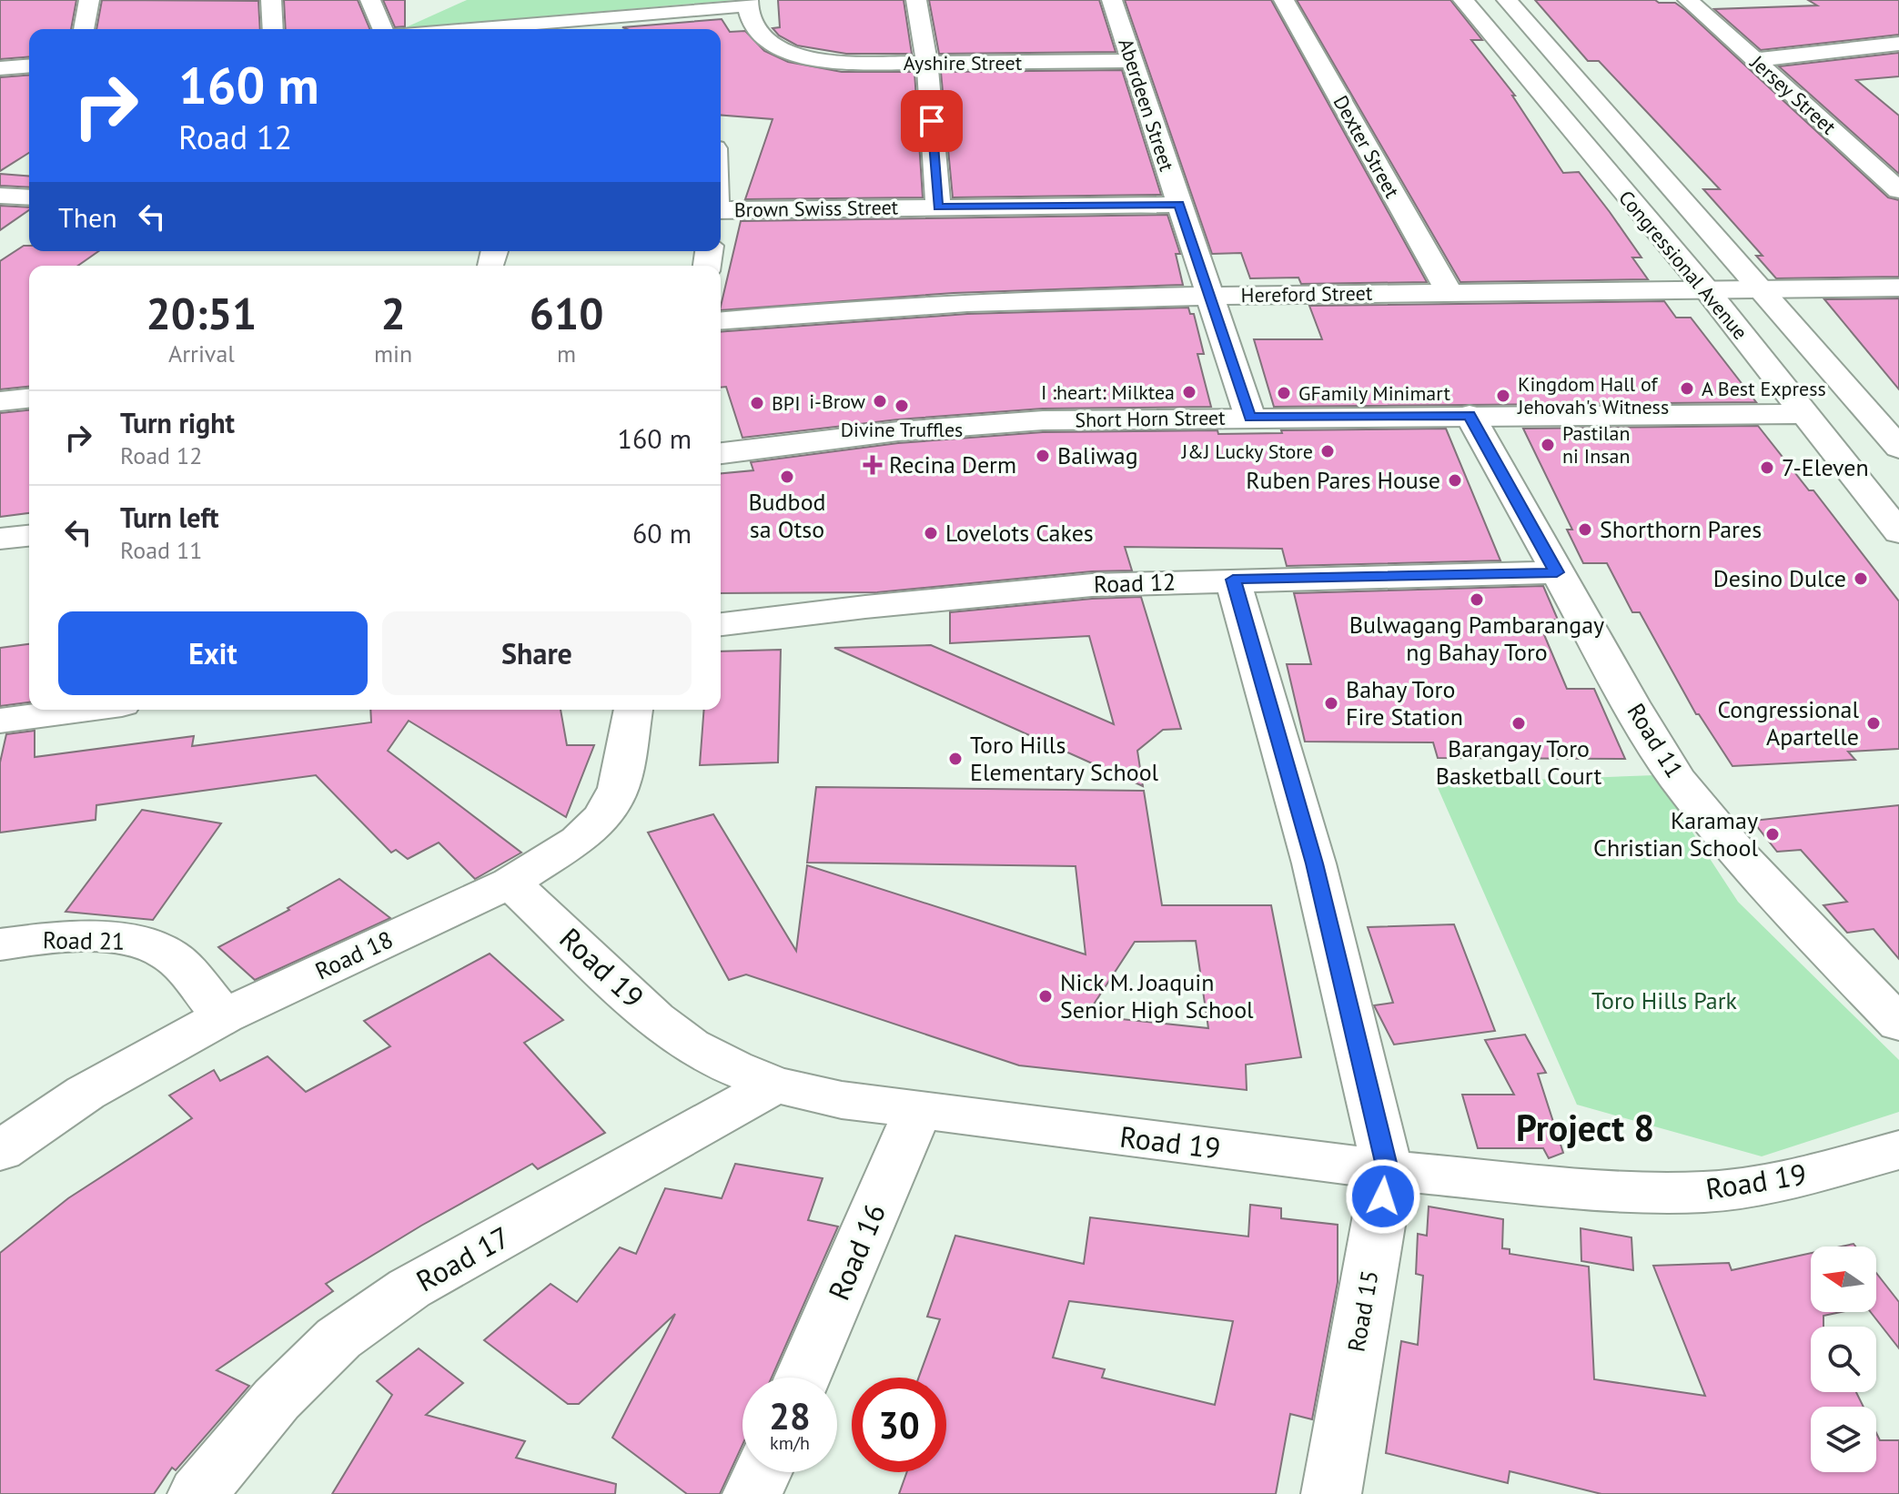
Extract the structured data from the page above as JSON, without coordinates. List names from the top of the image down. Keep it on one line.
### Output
{"streets":{"street":["Ayshire Street","Jersey Street","Aberdeen Street","Dexter Street","Brown Swiss Street","Congressional Avenue","Hereford Street","Short Horn Street","Road 12","Road 11","Road 21","Road 18","Road 19","Road 16","Road 17","Road 15"]},"crossings":[["Ayshire Street","Aberdeen Street"],["Aberdeen Street","Brown Swiss Street"],["Aberdeen Street","Hereford Street"],["Aberdeen Street","Short Horn Street"],["Dexter Street","Hereford Street"],["Congressional Avenue","Hereford Street"],["Congressional Avenue","Short Horn Street"],["Short Horn Street","Road 11"],["Road 12","Road 11"],["Road 12","Road 15"],["Road 21","Road 18"],["Road 18","Road 19"],["Road 19","Road 16"],["Road 19","Road 17"],["Road 19","Road 15"]],"districts":["Project 8"],"parks":["Toro Hills Park"],"places":{"other":["A Best Express","I :heart: Milktea","GFamily Minimart","Kingdom Hall of Jehovah's Witness","i-Brow","BPI","Divine Truffles","Pastilan ni Insan","J&J Lucky Store","Baliwag","7-Eleven","Budbod sa Otso","Ruben Pares House","Shorthorn Pares","Lovelots Cakes","Desino Dulce","Bulwagang Pambarangay ng Bahay Toro","Bahay Toro Fire Station","Barangay Toro Basketball Court","Congressional Apartelle","Toro Hills Elementary School","Karamay Christian School","Nick M. Joaquin Senior High School"],"health":["Recina Derm"]},"north":"left","page":{"turn":["160 m","Road 12"],"then":"Then","eta":["20:51","Arrival","2","min","610","m"],"list":[{"name":"Turn right","note":"Road 12","value":"160 m"},{"name":"Turn left","note":"Road 11","value":"60 m"}],"buttons":["Exit","Share"],"speed":"28 km/h","limit":"30"}}
